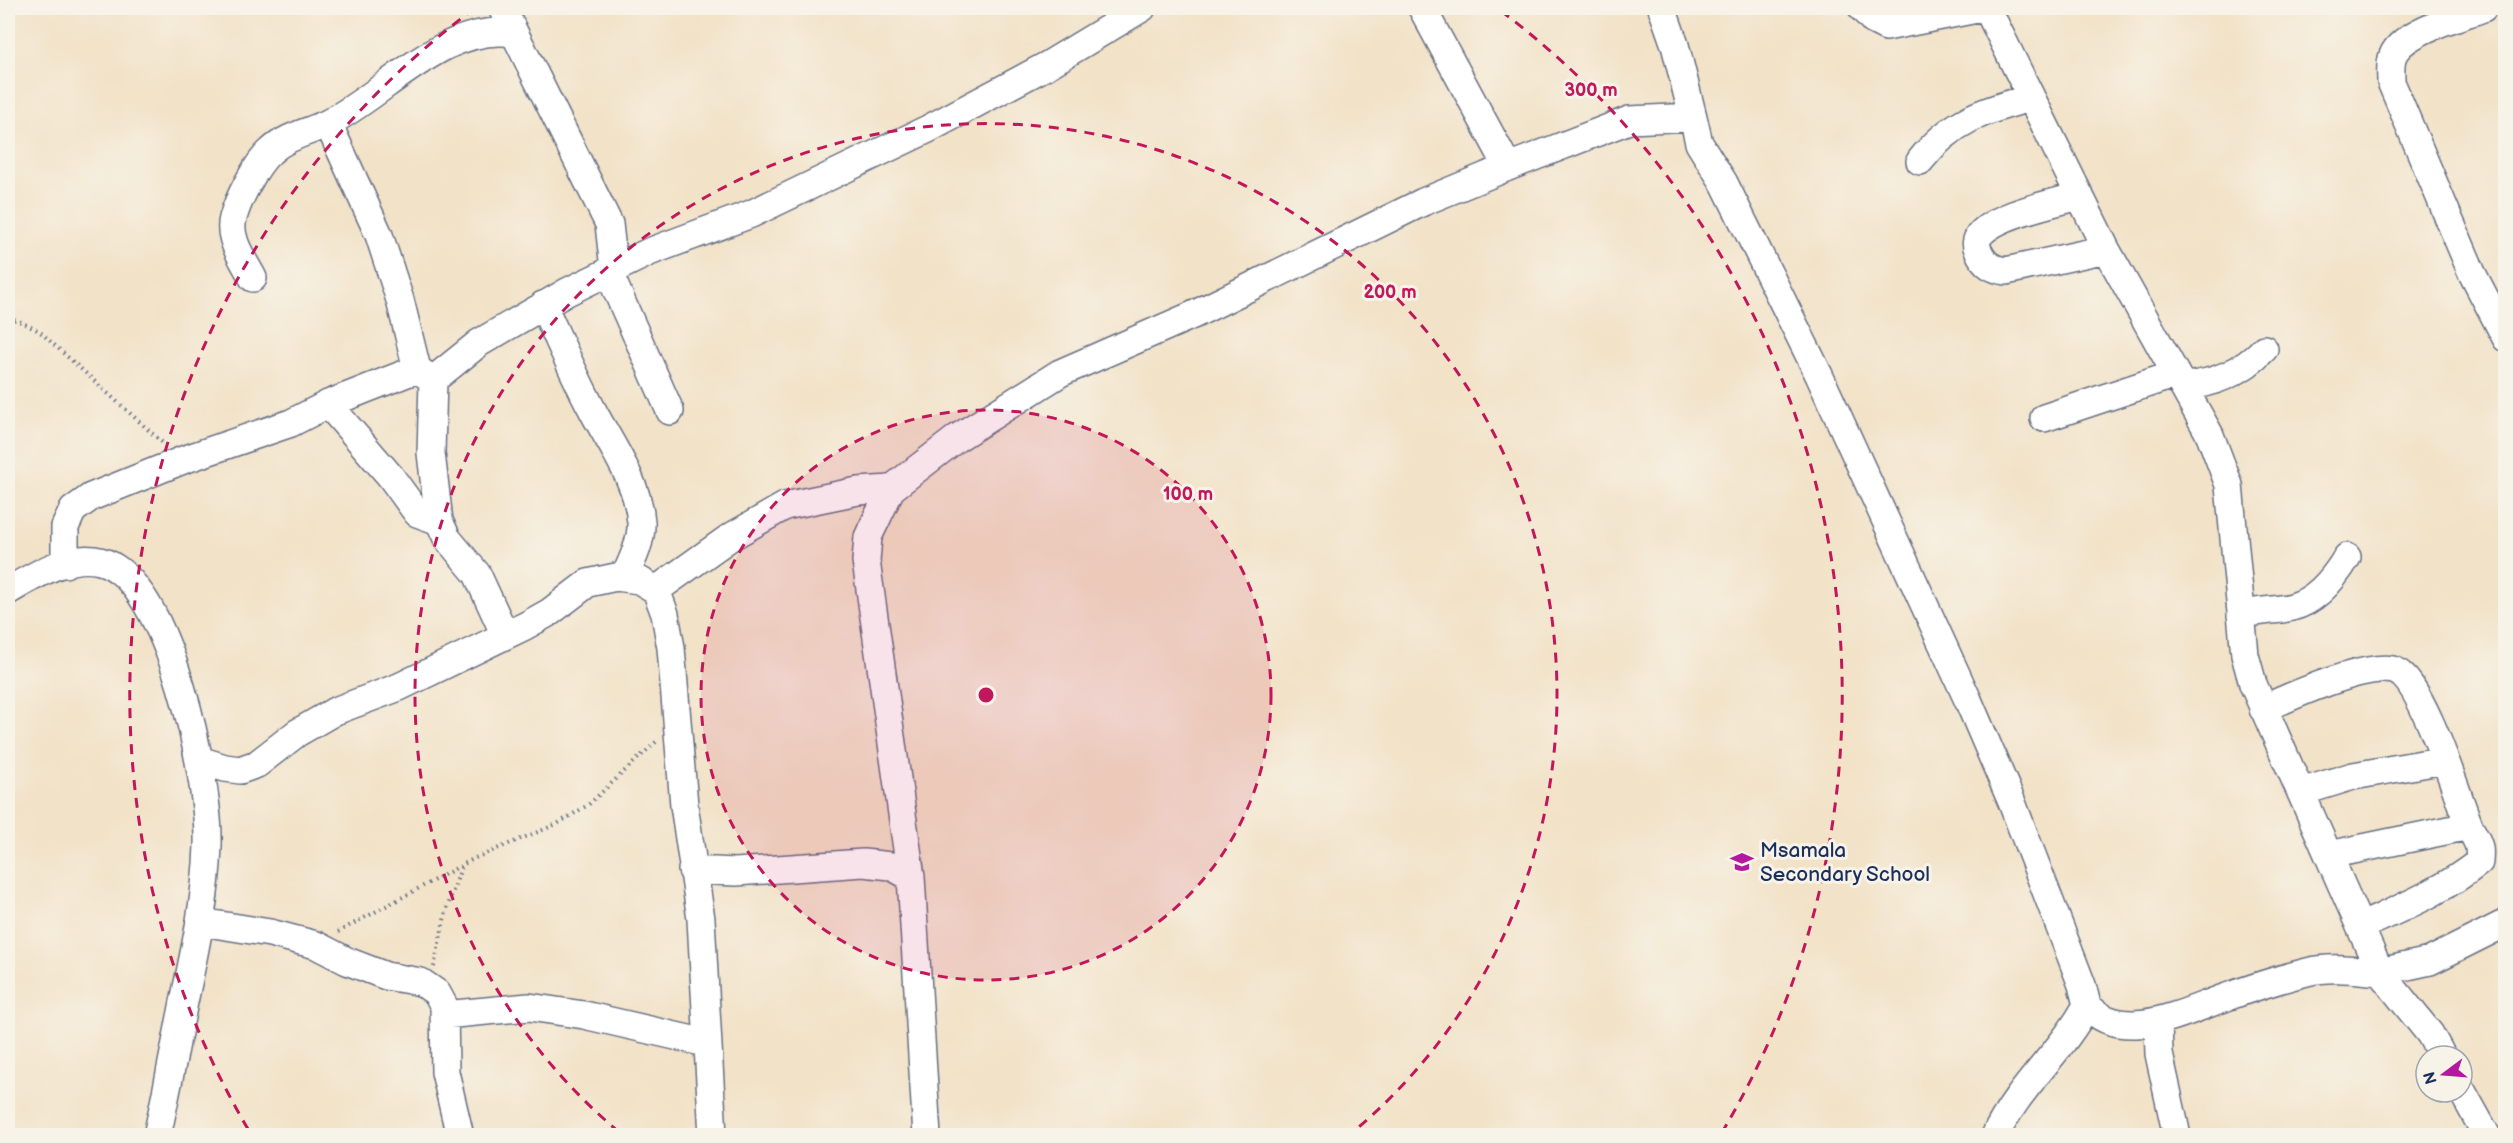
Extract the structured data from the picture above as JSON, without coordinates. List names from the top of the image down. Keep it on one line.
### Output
{"places":{"school or university":["Msamala Secondary School"]},"north":"left","rings":["300 m","200 m","100 m"]}
